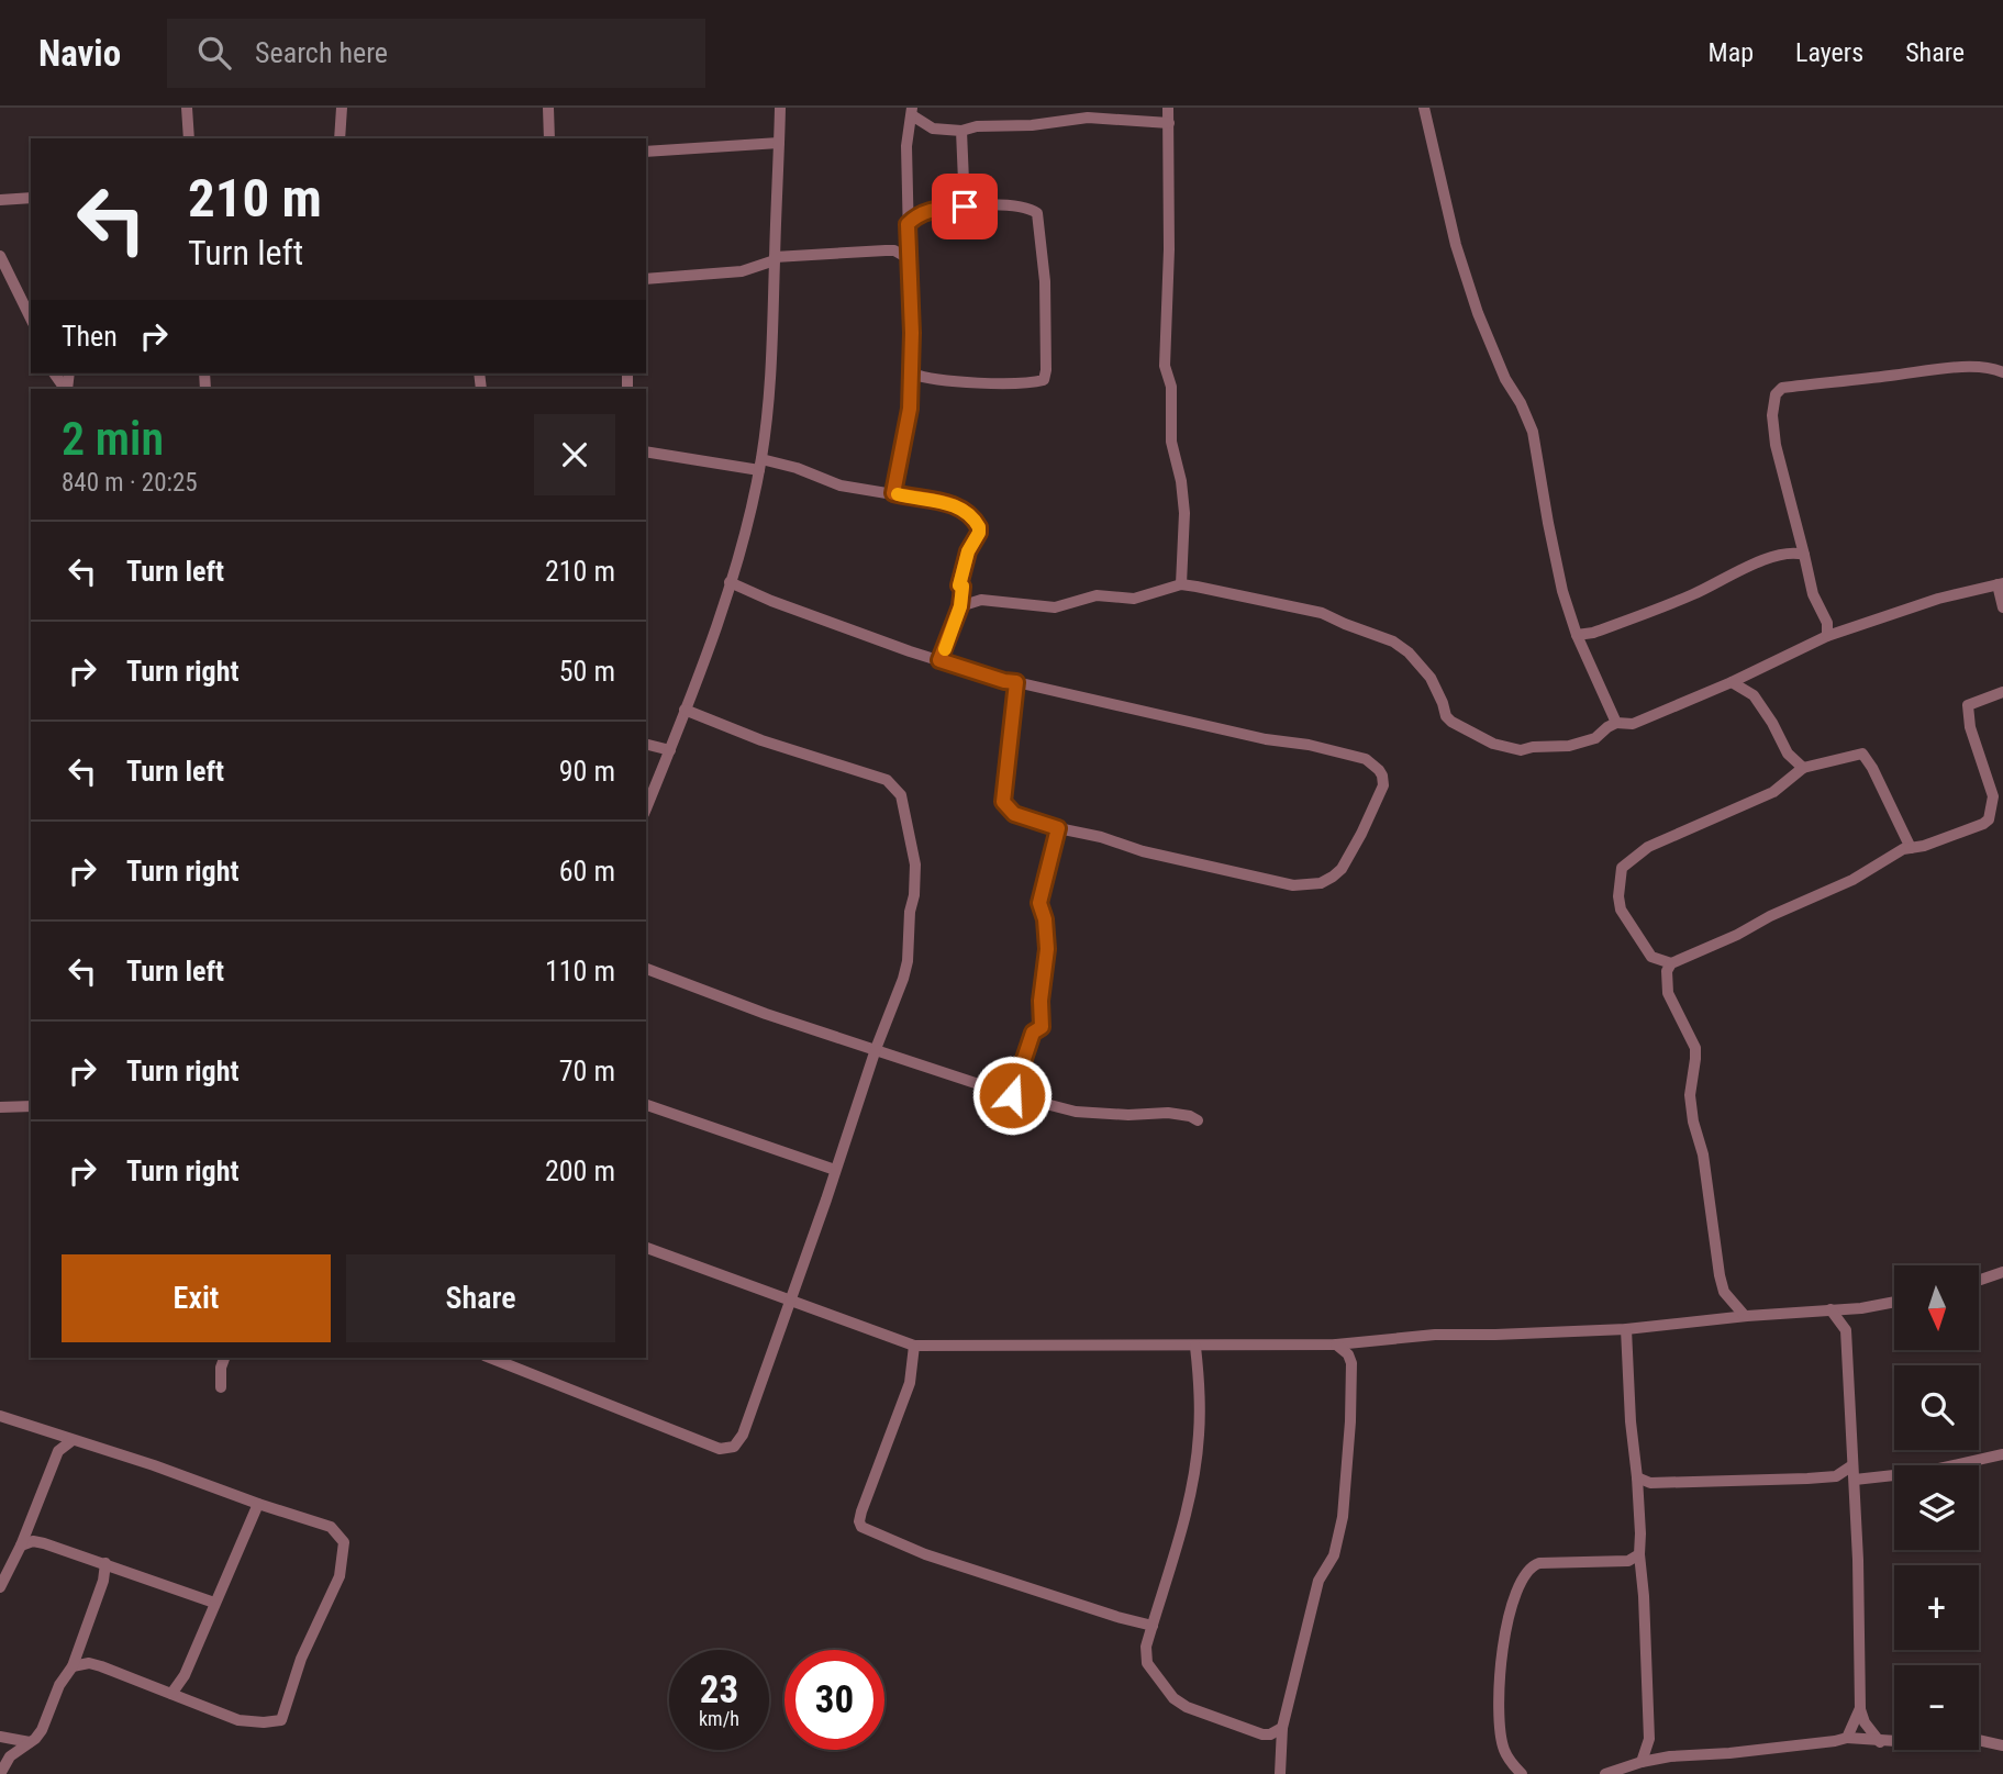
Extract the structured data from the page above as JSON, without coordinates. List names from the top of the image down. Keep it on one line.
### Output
{"north":"bottom","page":{"header":"Navio","search":"Search here","nav":["Map","Layers","Share"],"turn":["210 m","Turn left"],"then":"Then","heading":["2 min","840 m · 20:25"],"list":[{"name":"Turn left","value":"210 m"},{"name":"Turn right","value":"50 m"},{"name":"Turn left","value":"90 m"},{"name":"Turn right","value":"60 m"},{"name":"Turn left","value":"110 m"},{"name":"Turn right","value":"70 m"},{"name":"Turn right","value":"200 m"}],"buttons":["Exit","Share"],"map_buttons":["+","−"],"speed":"23 km/h","limit":"30"}}
